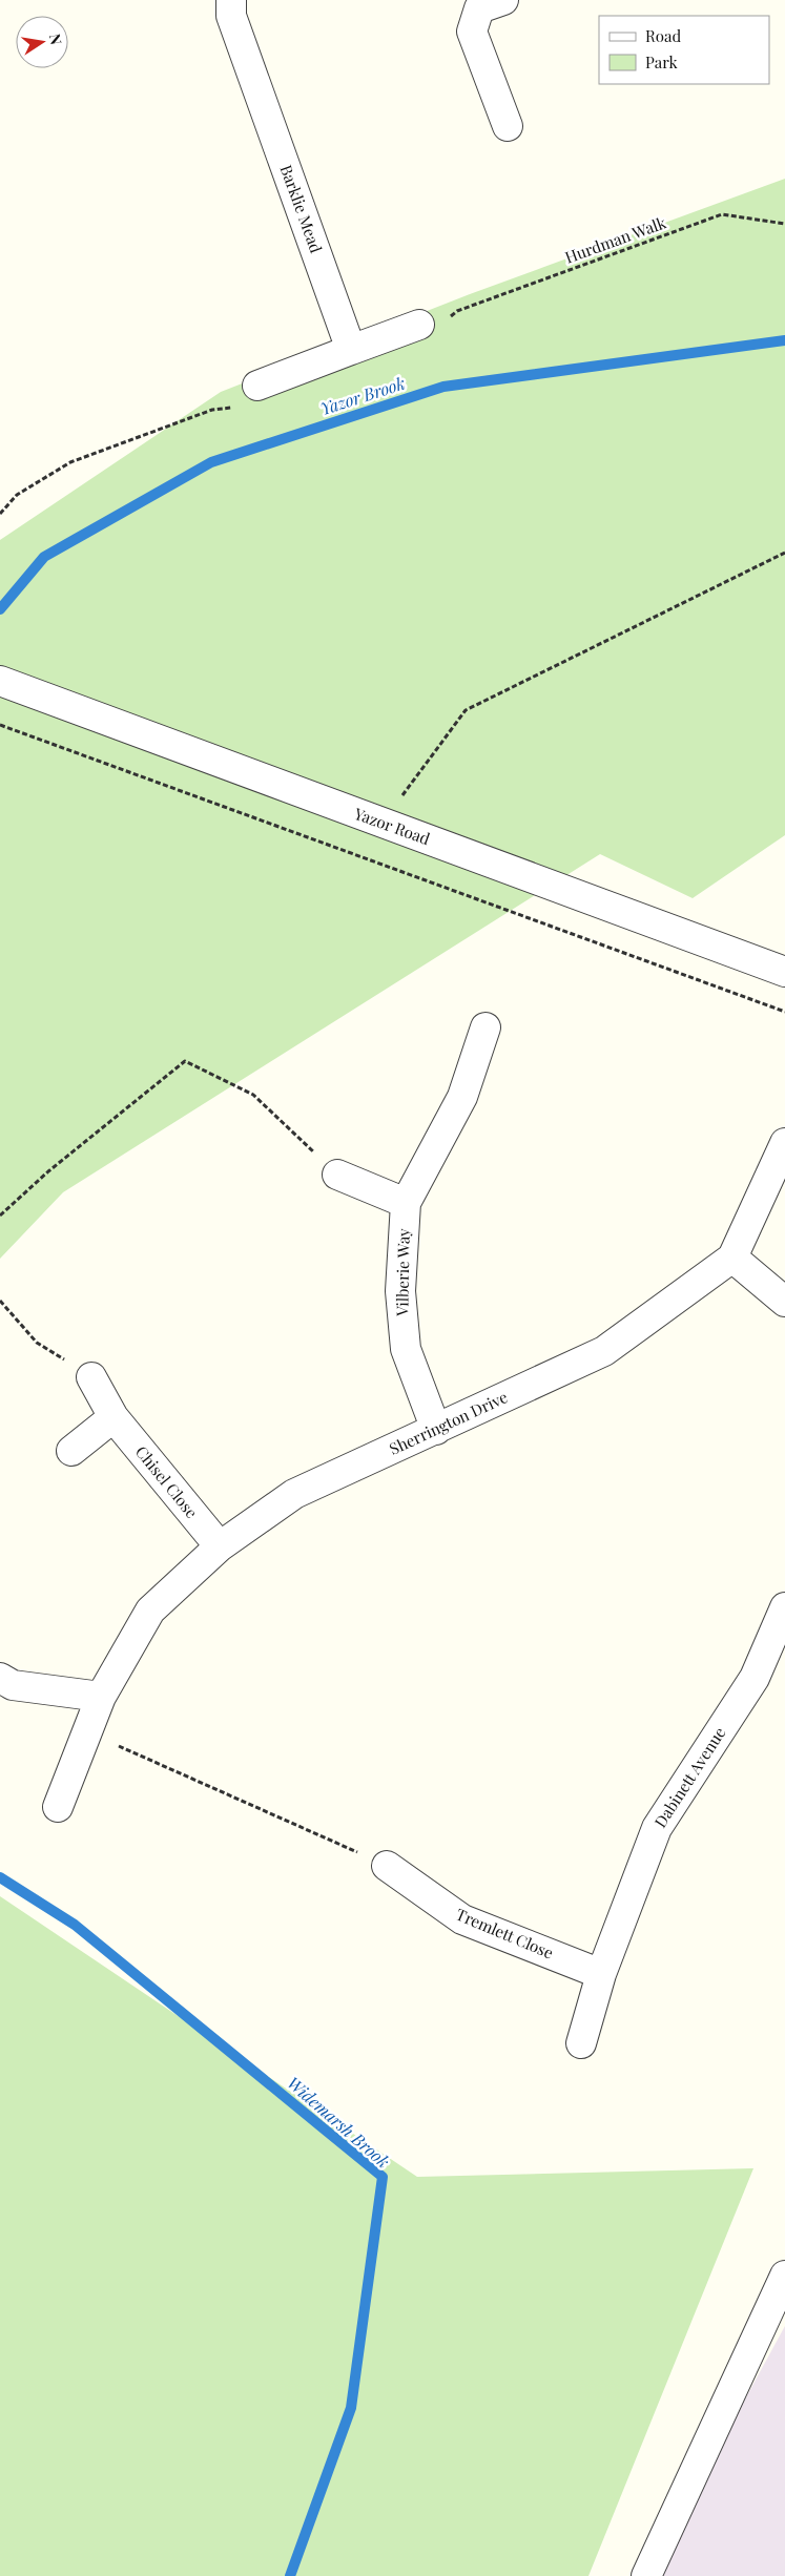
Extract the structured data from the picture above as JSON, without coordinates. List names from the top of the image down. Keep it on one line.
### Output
{"streets":{"street":["Barklie Mead","Yazor Road","Vilberie Way","Sherrington Drive","Chisel Close","Dabinett Avenue","Tremlett Close"],"path":["Hurdman Walk"]},"crossings":[["Vilberie Way","Sherrington Drive"],["Sherrington Drive","Chisel Close"],["Dabinett Avenue","Tremlett Close"]],"water":["Yazor Brook","Widemarsh Brook"],"legend":["Road","Park"],"north":"right"}
